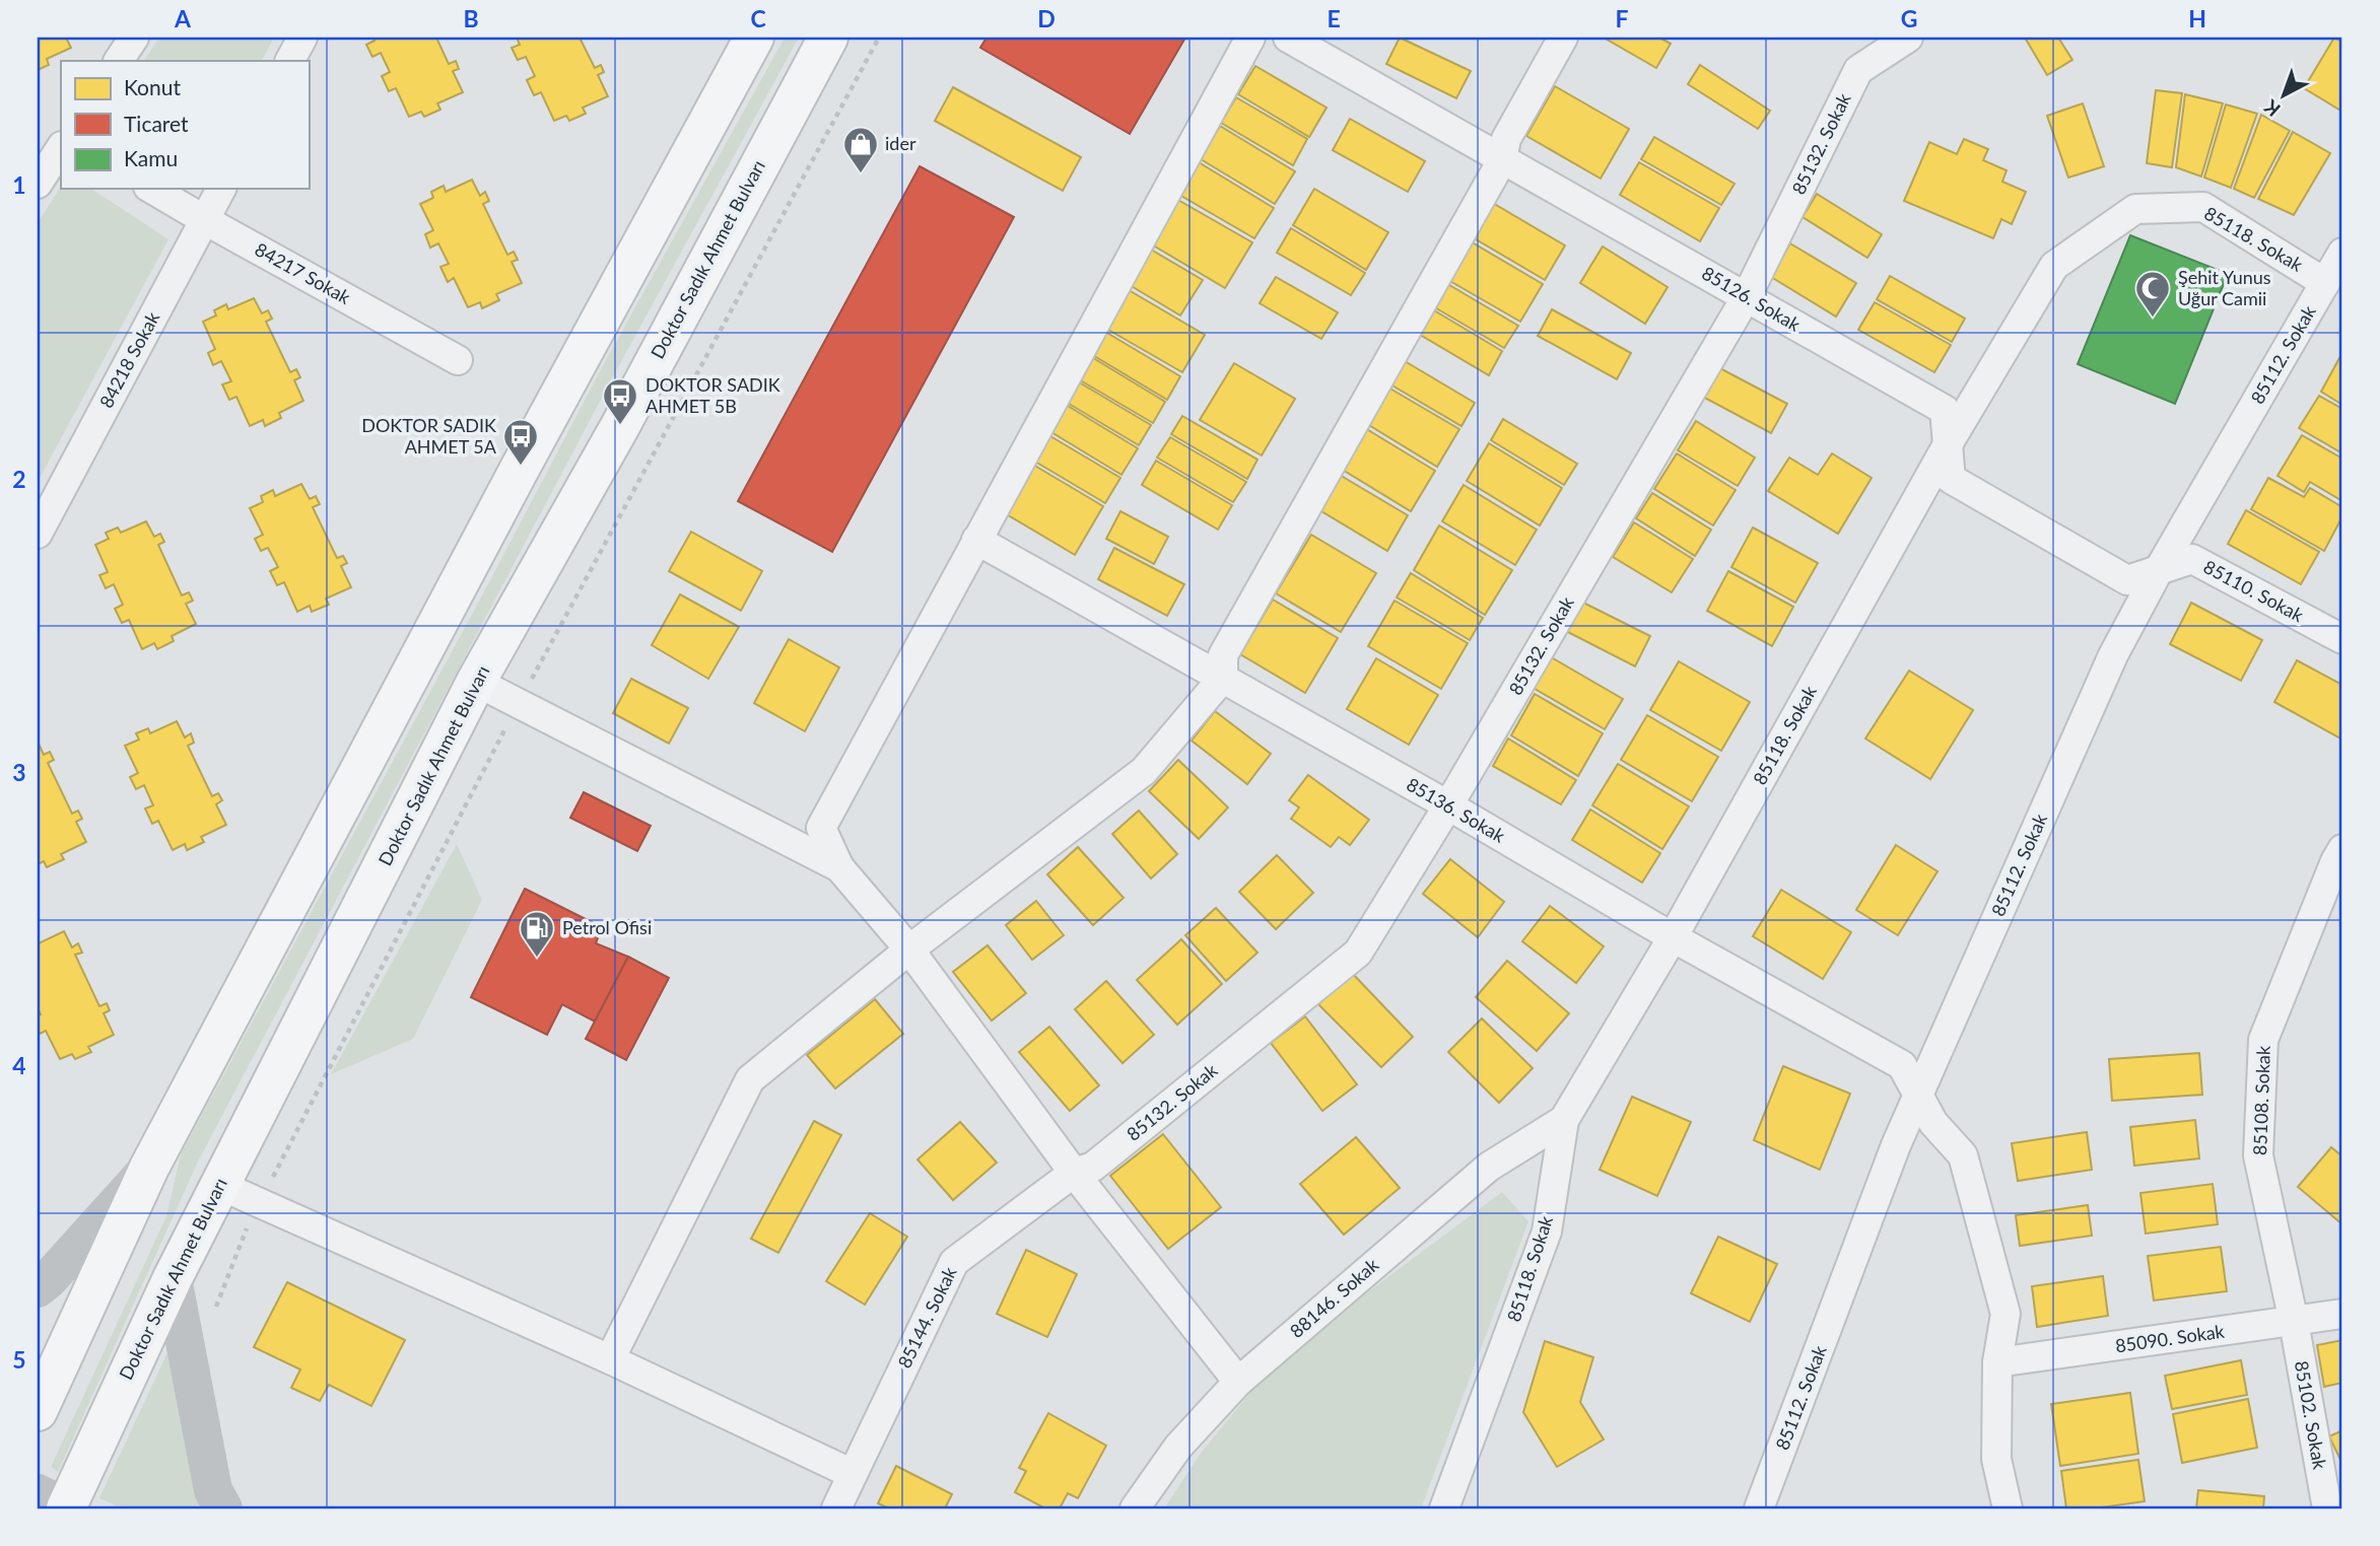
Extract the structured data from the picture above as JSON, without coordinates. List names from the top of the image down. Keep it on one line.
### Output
{"streets":{"main road":["Doktor Sadık Ahmet Bulvarı"],"street":["85132. Sokak","85118. Sokak","84217 Sokak","85126. Sokak","85112. Sokak","84218 Sokak","85110. Sokak","85136. Sokak","85108. Sokak","88146. Sokak","85144. Sokak","85090. Sokak","85102. Sokak"]},"crossings":[["85132. Sokak","85126. Sokak"],["85132. Sokak","85136. Sokak"],["85132. Sokak","85144. Sokak"],["85118. Sokak","85126. Sokak"],["85118. Sokak","85112. Sokak"],["85118. Sokak","85136. Sokak"],["85118. Sokak","88146. Sokak"],["84217 Sokak","84218 Sokak"],["85126. Sokak","85112. Sokak"],["85126. Sokak","85110. Sokak"],["85112. Sokak","85110. Sokak"],["85112. Sokak","85136. Sokak"],["85136. Sokak","85090. Sokak"],["85108. Sokak","85090. Sokak"],["85108. Sokak","85102. Sokak"],["85090. Sokak","85102. Sokak"]],"places":{"shop":["ider"],"mosque":["Şehit Yunus Uğur Camii"],"bus stop":["DOKTOR SADIK AHMET 5B","DOKTOR SADIK AHMET 5A"],"fuel station":["Petrol Ofisi"]},"legend":["Konut","Ticaret","Kamu"],"north":"bottom left","grid":{"columns":["A","B","C","D","E","F","G","H"],"rows":["1","2","3","4","5"]}}
